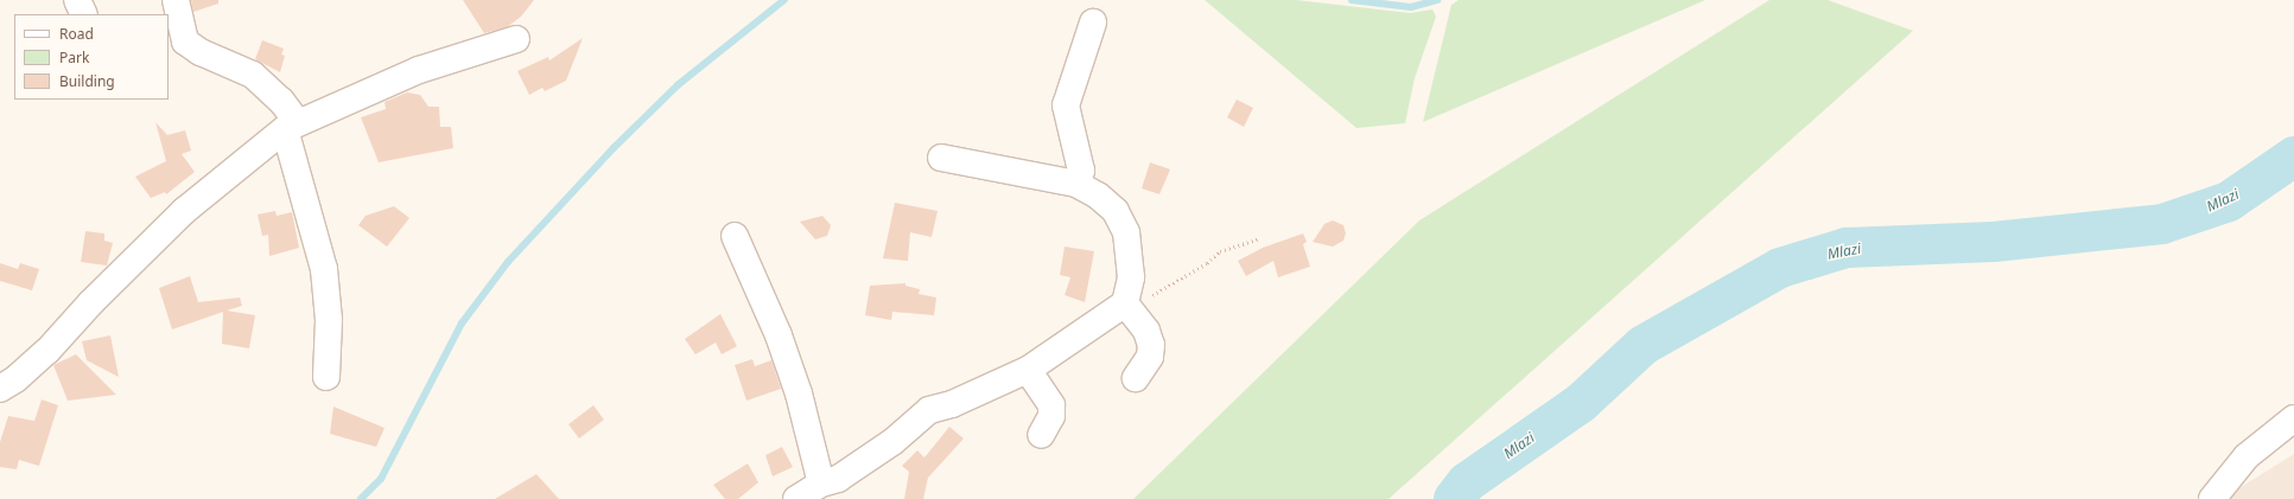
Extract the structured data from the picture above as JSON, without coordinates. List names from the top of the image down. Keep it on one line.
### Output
{"water":["Mlazi"],"legend":["Road","Park","Building"]}
